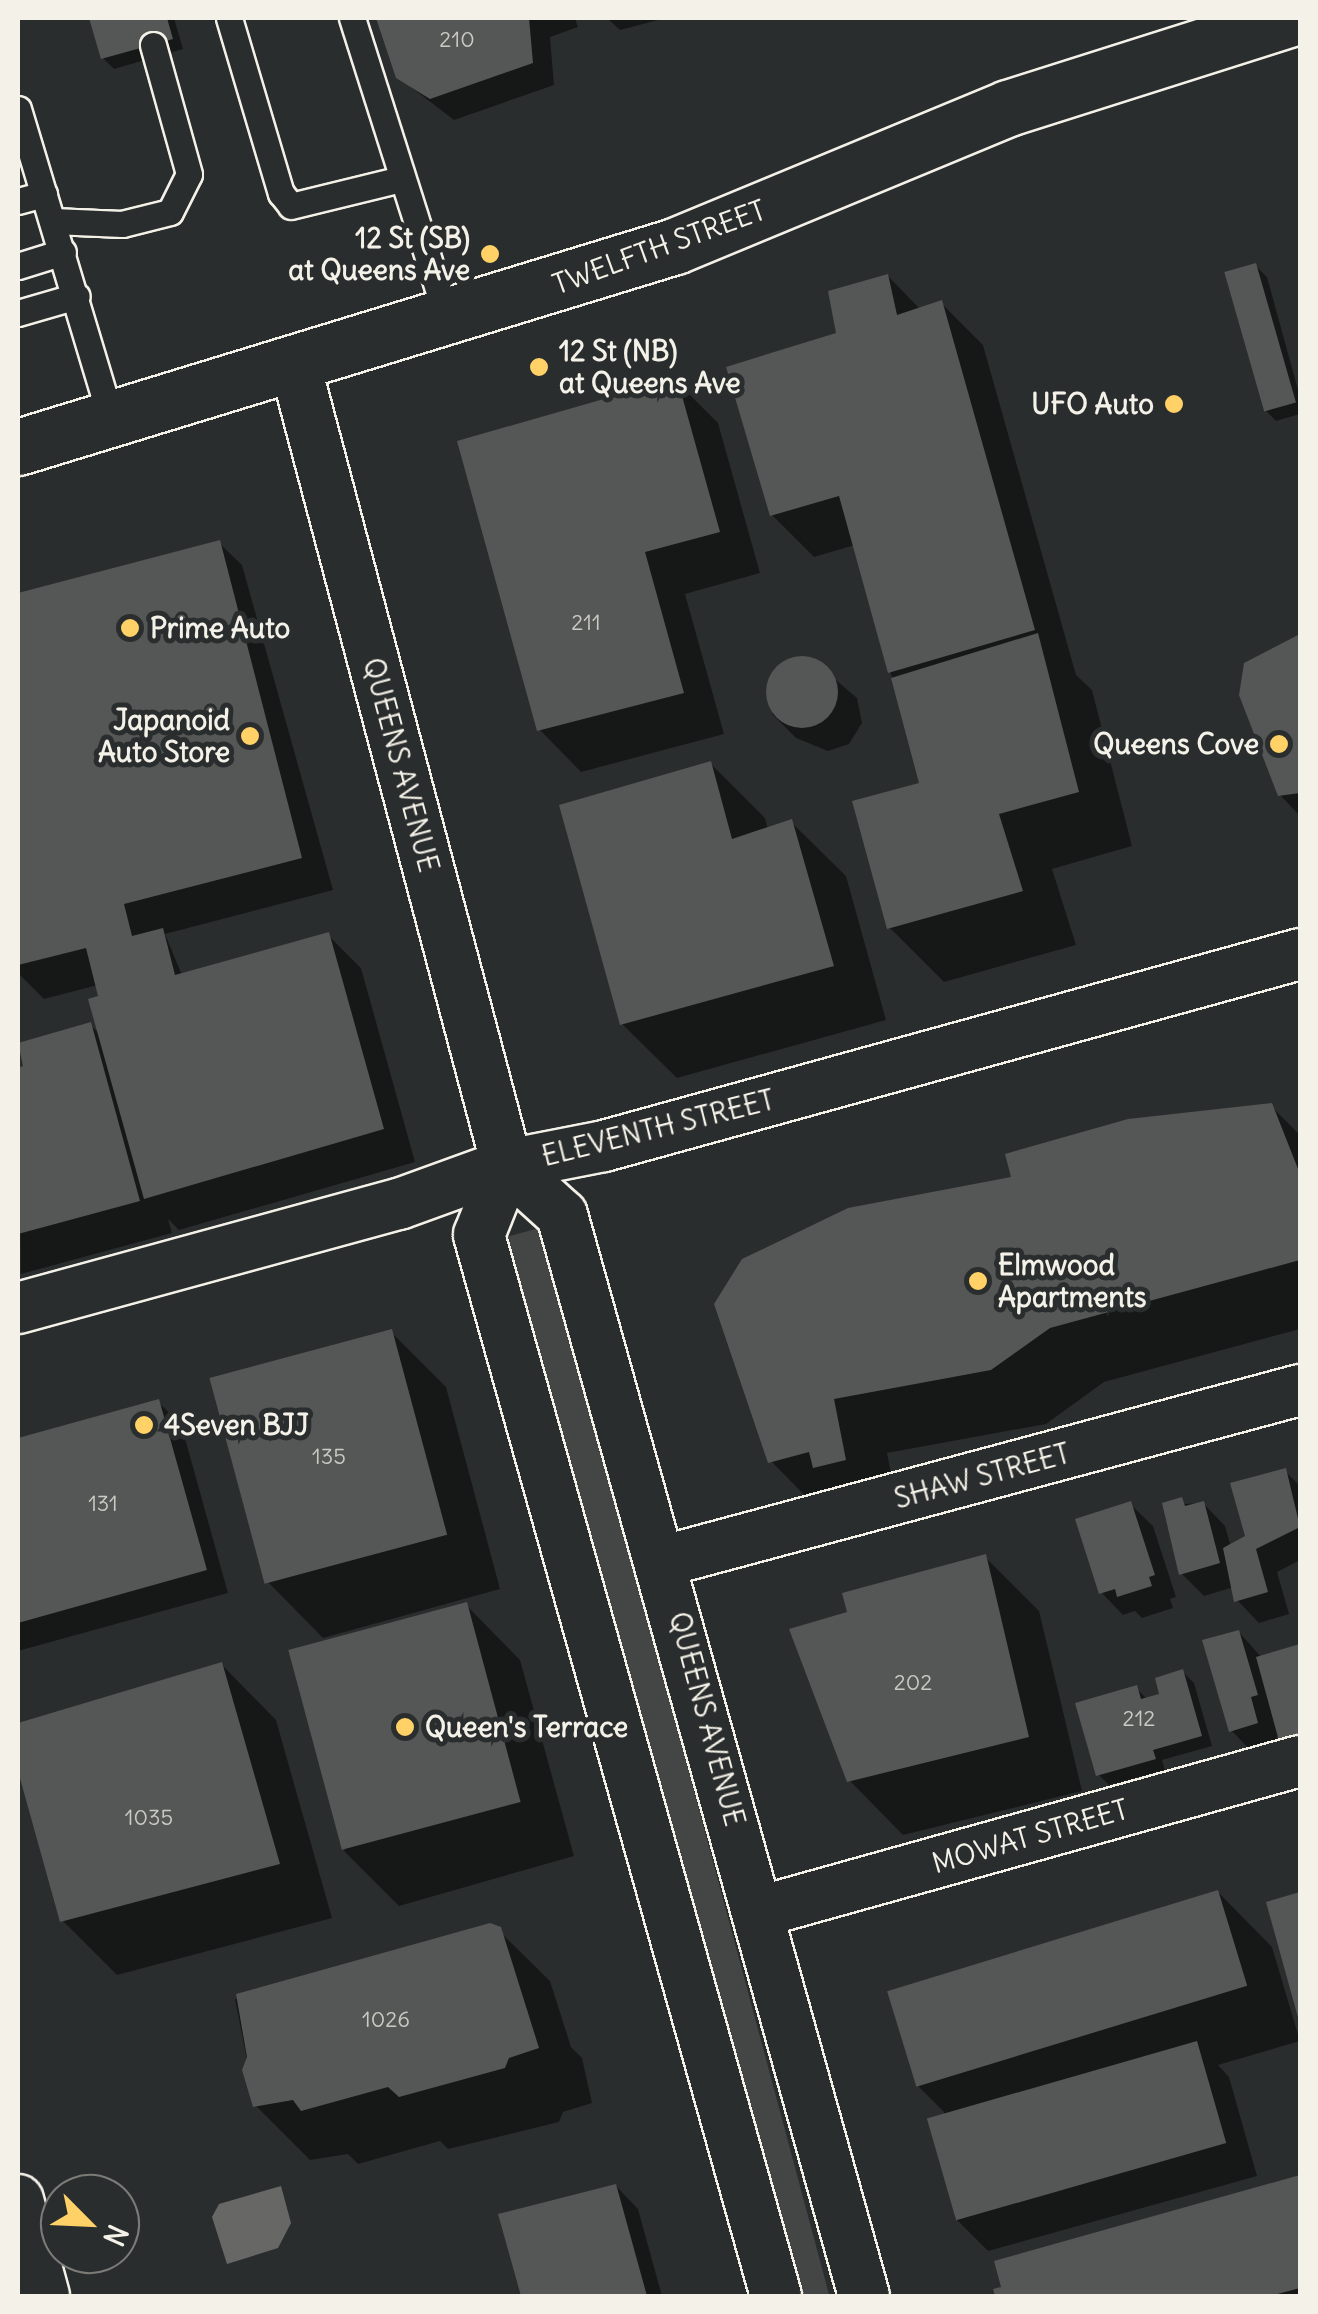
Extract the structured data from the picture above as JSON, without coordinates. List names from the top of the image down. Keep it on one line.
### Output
{"streets":{"street":["TWELFTH STREET","QUEENS AVENUE","ELEVENTH STREET","SHAW STREET","MOWAT STREET"]},"crossings":[["TWELFTH STREET","QUEENS AVENUE"],["QUEENS AVENUE","ELEVENTH STREET"],["QUEENS AVENUE","SHAW STREET"],["QUEENS AVENUE","MOWAT STREET"]],"places":["12 St (SB) at Queens Ave","12 St (NB) at Queens Ave","UFO Auto","Prime Auto","Japanoid Auto Store","Queens Cove","Elmwood Apartments","4Seven BJJ","Queen's Terrace"],"house_numbers":["210","211","135","131","202","212","1035","1026"],"north":"bottom right"}
